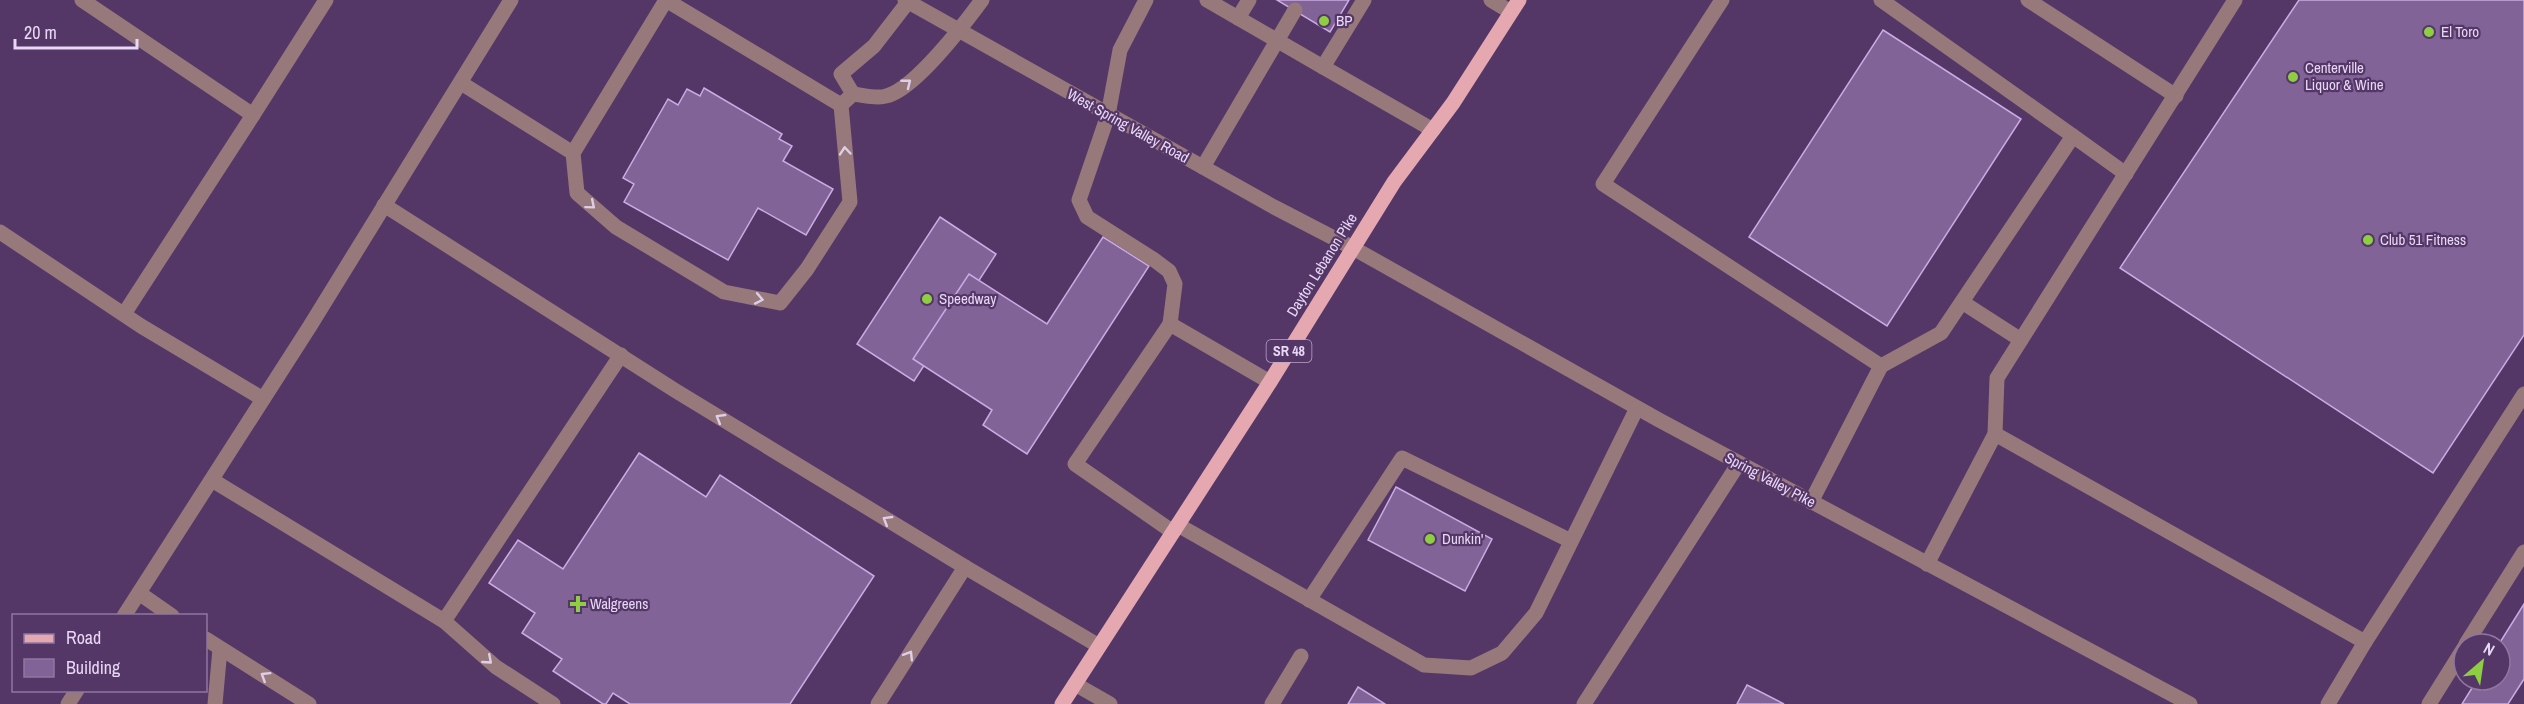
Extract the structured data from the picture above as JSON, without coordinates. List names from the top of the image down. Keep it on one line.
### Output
{"streets":{"main road":["Dayton Lebanon Pike","SR 48"],"street":["West Spring Valley Road","Spring Valley Pike"]},"crossings":[["West Spring Valley Road","Dayton Lebanon Pike"],["West Spring Valley Road","Spring Valley Pike"],["Dayton Lebanon Pike","Spring Valley Pike"]],"places":{"other":["BP","El Toro","Centerville Liquor & Wine","Club 51 Fitness","Speedway","Dunkin'"],"health":["Walgreens"]},"legend":["Road","Building"],"scale_bar":"20 m","north":"top right"}
